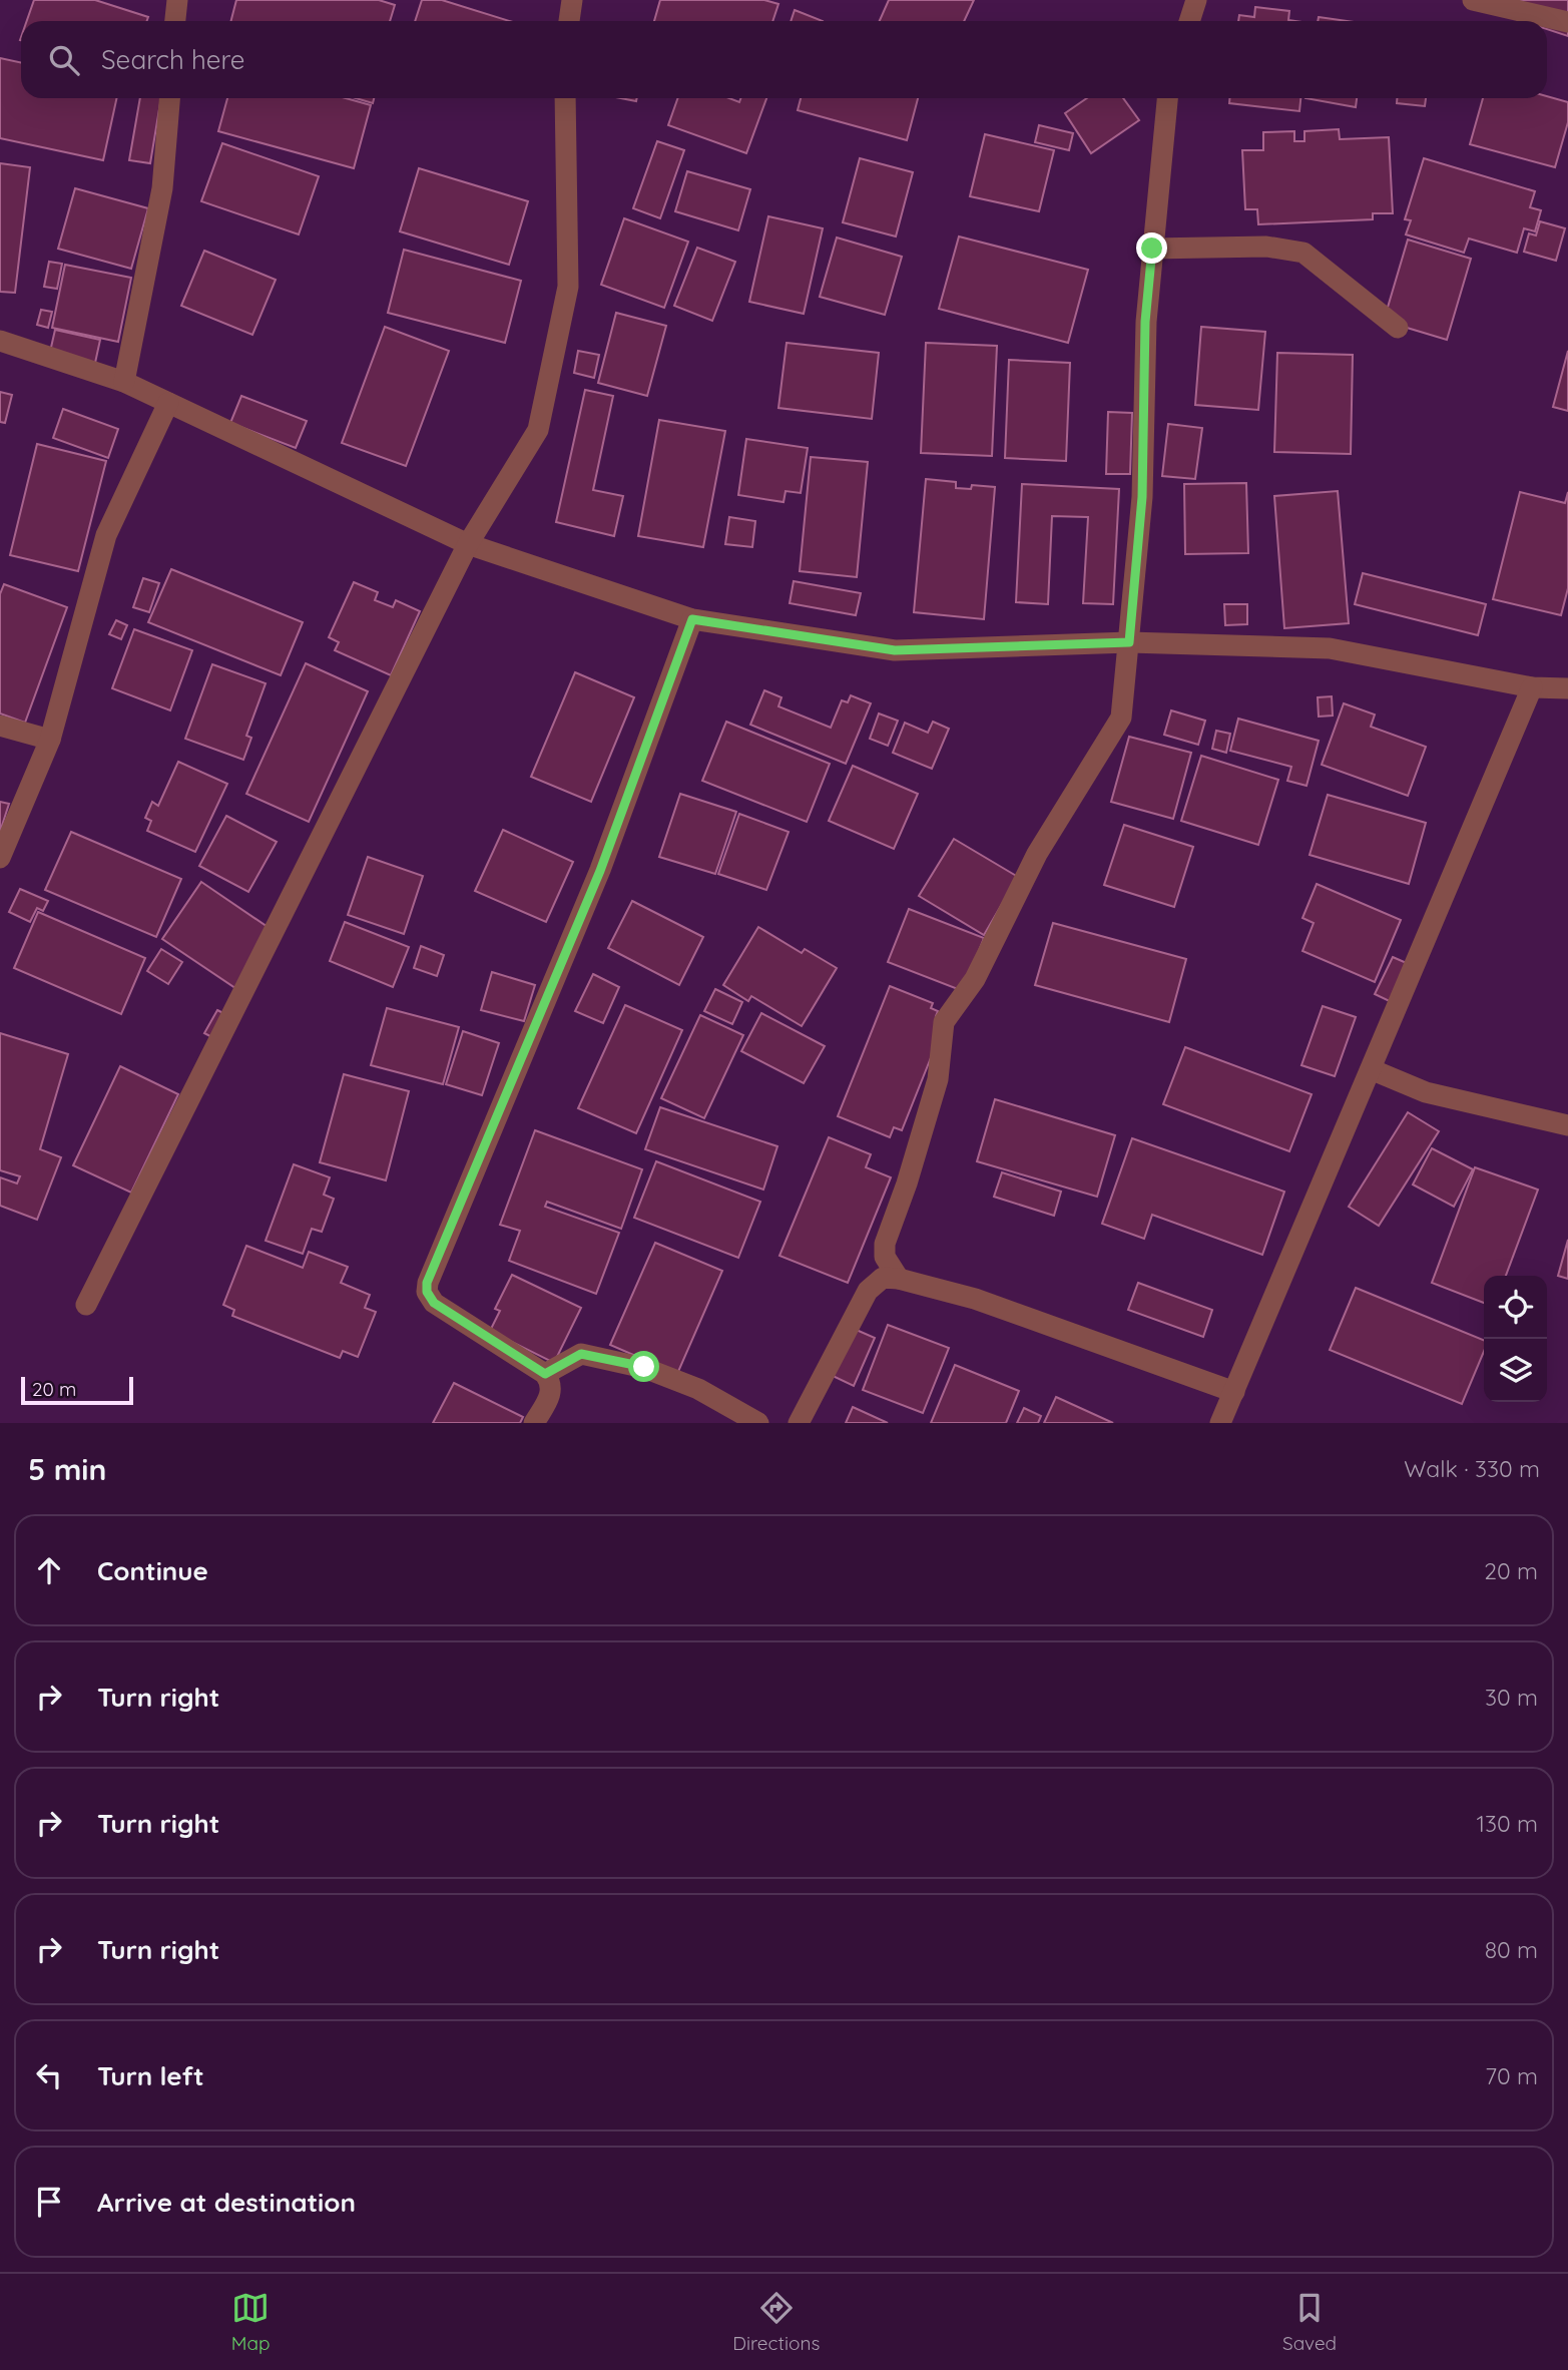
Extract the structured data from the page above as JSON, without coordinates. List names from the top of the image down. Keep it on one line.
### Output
{"scale_bar":"20 m","page":{"search":"Search here","scale":"20 m","heading":["5 min","Walk · 330 m"],"list":[["Continue","20 m"],["Turn right","30 m"],["Turn right","130 m"],["Turn right","80 m"],["Turn left","70 m"],"Arrive at destination"],"nav":["Map","Directions","Saved"]}}
